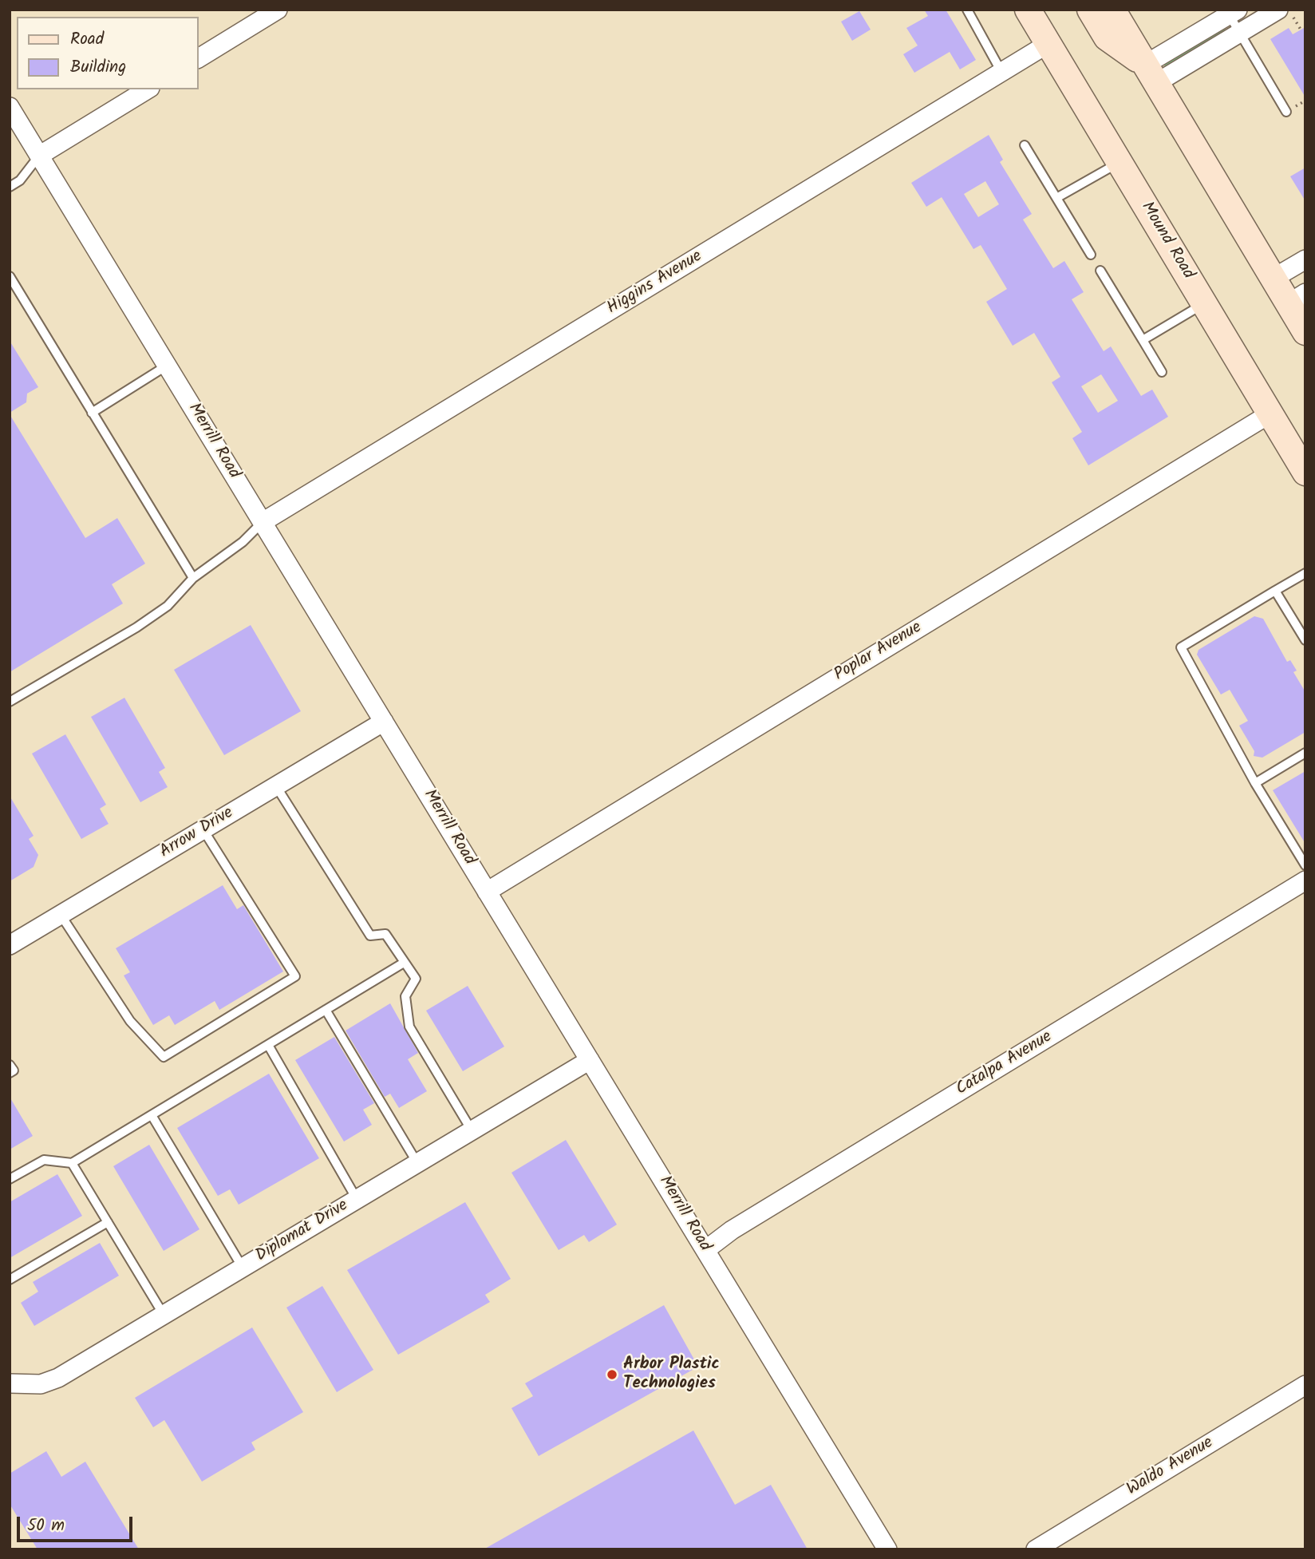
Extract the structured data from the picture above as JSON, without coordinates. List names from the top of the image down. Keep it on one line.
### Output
{"streets":{"main road":["Mound Road"],"street":["Higgins Avenue","Merrill Road","Poplar Avenue","Arrow Drive","Catalpa Avenue","Diplomat Drive","Waldo Avenue"]},"crossings":[["Mound Road","Higgins Avenue"],["Mound Road","Poplar Avenue"],["Higgins Avenue","Merrill Road"],["Merrill Road","Poplar Avenue"],["Merrill Road","Arrow Drive"],["Merrill Road","Catalpa Avenue"],["Merrill Road","Diplomat Drive"]],"places":["Arbor Plastic Technologies"],"legend":["Road","Building"],"scale_bar":"50 m"}
